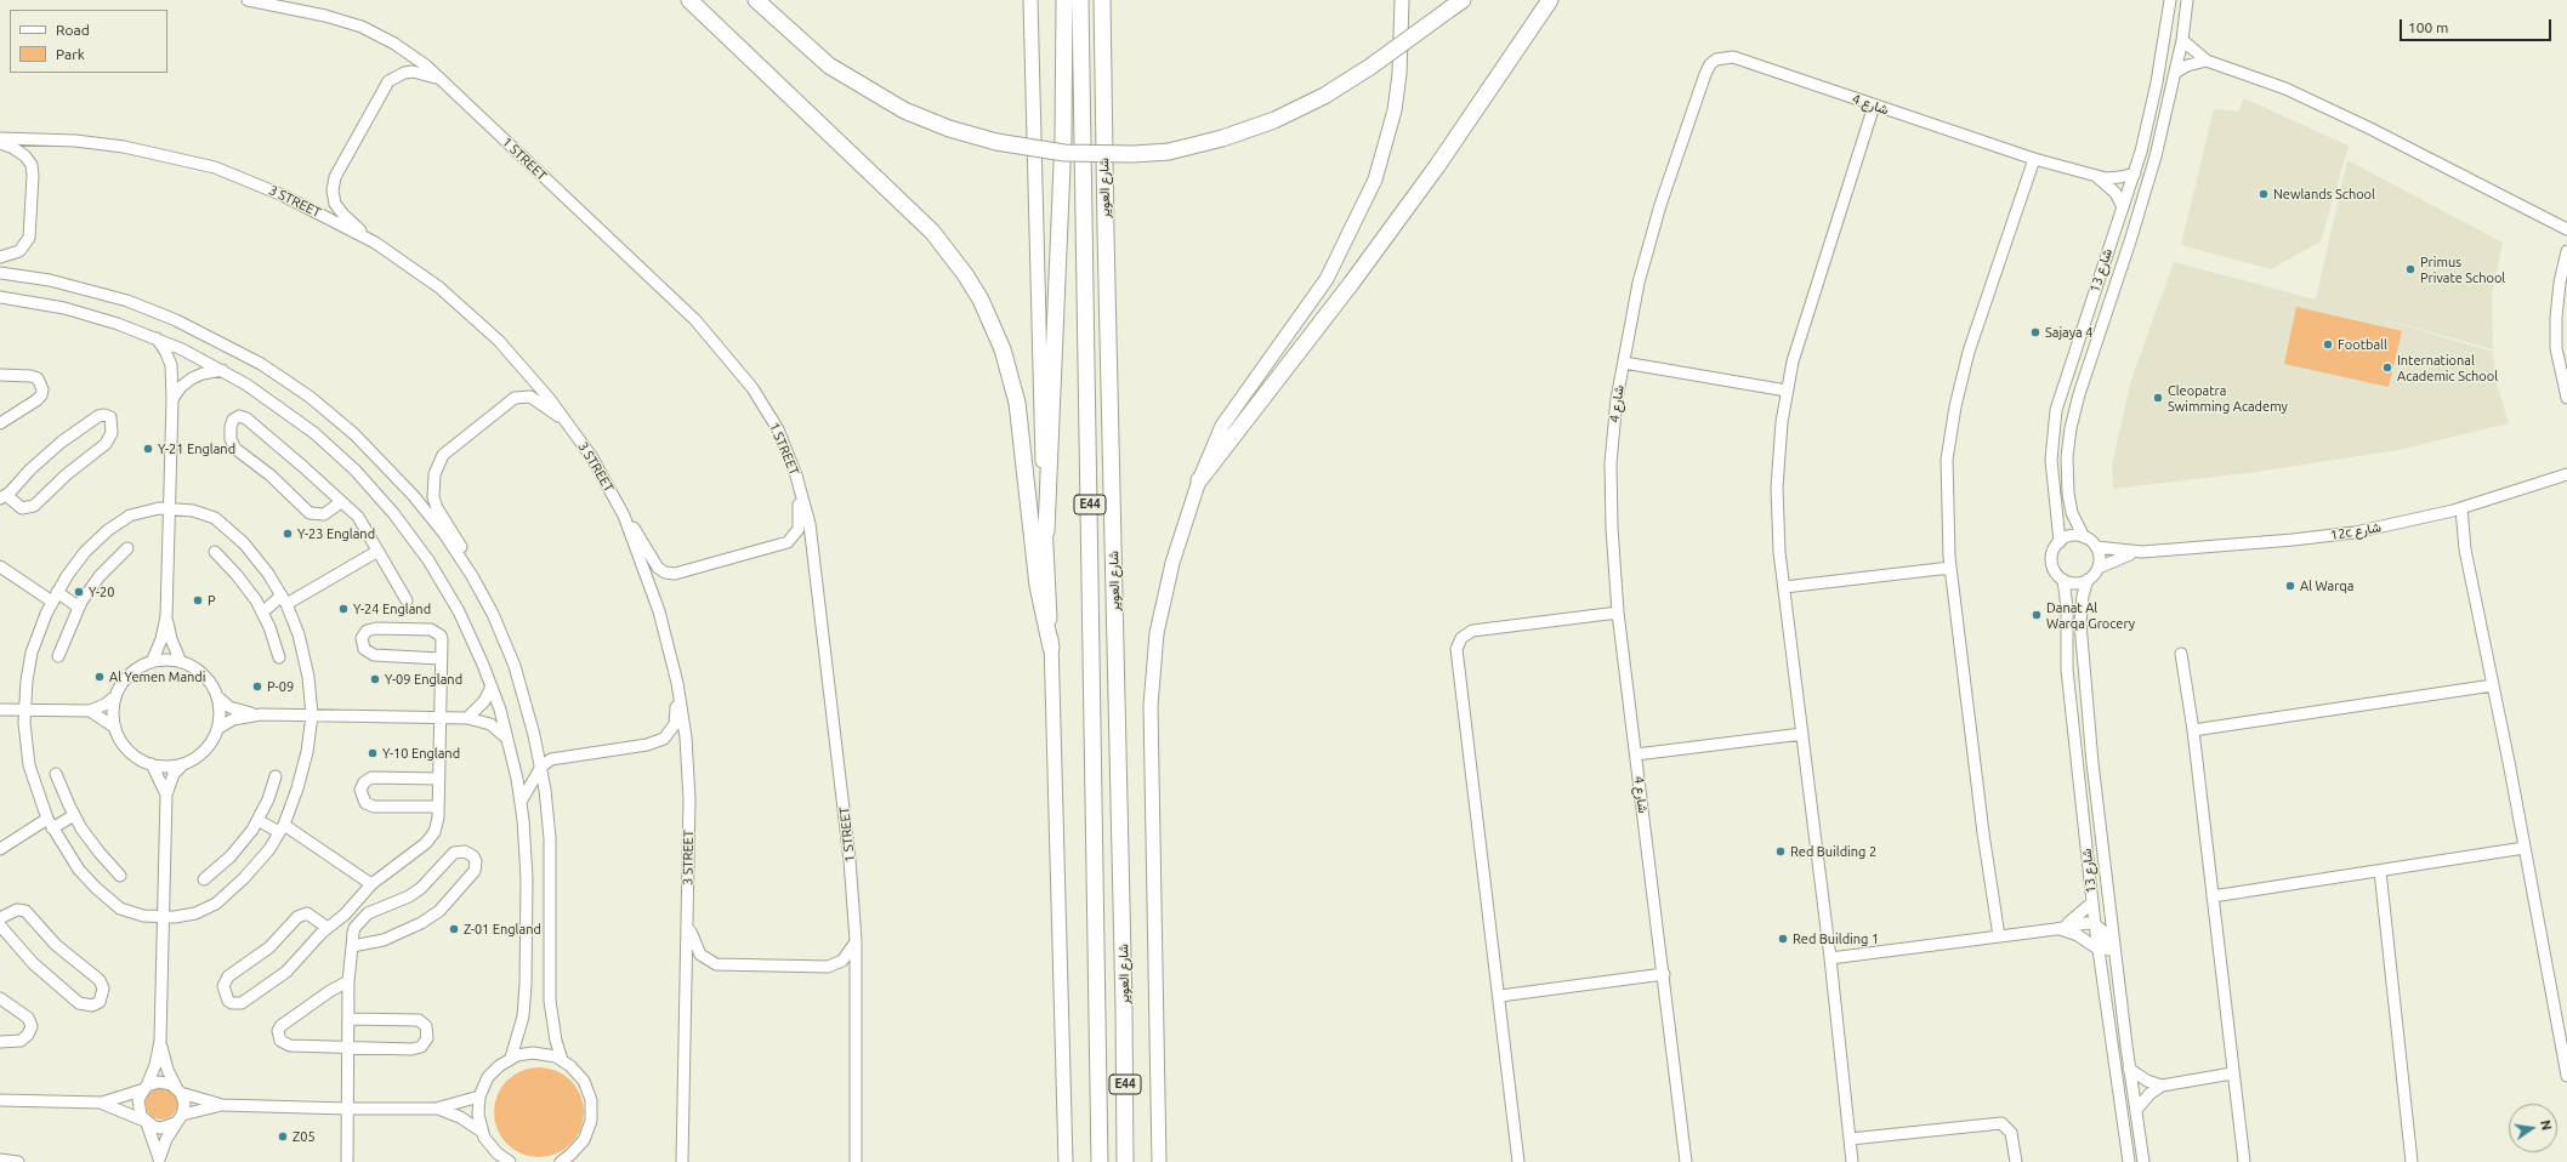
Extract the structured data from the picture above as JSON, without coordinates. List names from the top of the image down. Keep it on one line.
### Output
{"streets":{"highway":["شارع العوير","E44"],"street":["شارع 4","1 STREET","3 STREET","شارع 13","12c شارع"]},"crossings":[["شارع 4","شارع 13"],["شارع 13","12c شارع"]],"places":["Newlands School","Primus Private School","Sajaya 4","Football","International Academic School","Cleopatra Swimming Academy","Y-21 England","Y-23 England","Al Warqa","Y-20","P","Y-24 England","Danat Al Warqa Grocery","Al Yemen Mandi","Y-09 England","P-09","Y-10 England","Red Building 2","Z-01 England","Red Building 1","Z05"],"legend":["Road","Park"],"scale_bar":"100 m","north":"right"}
